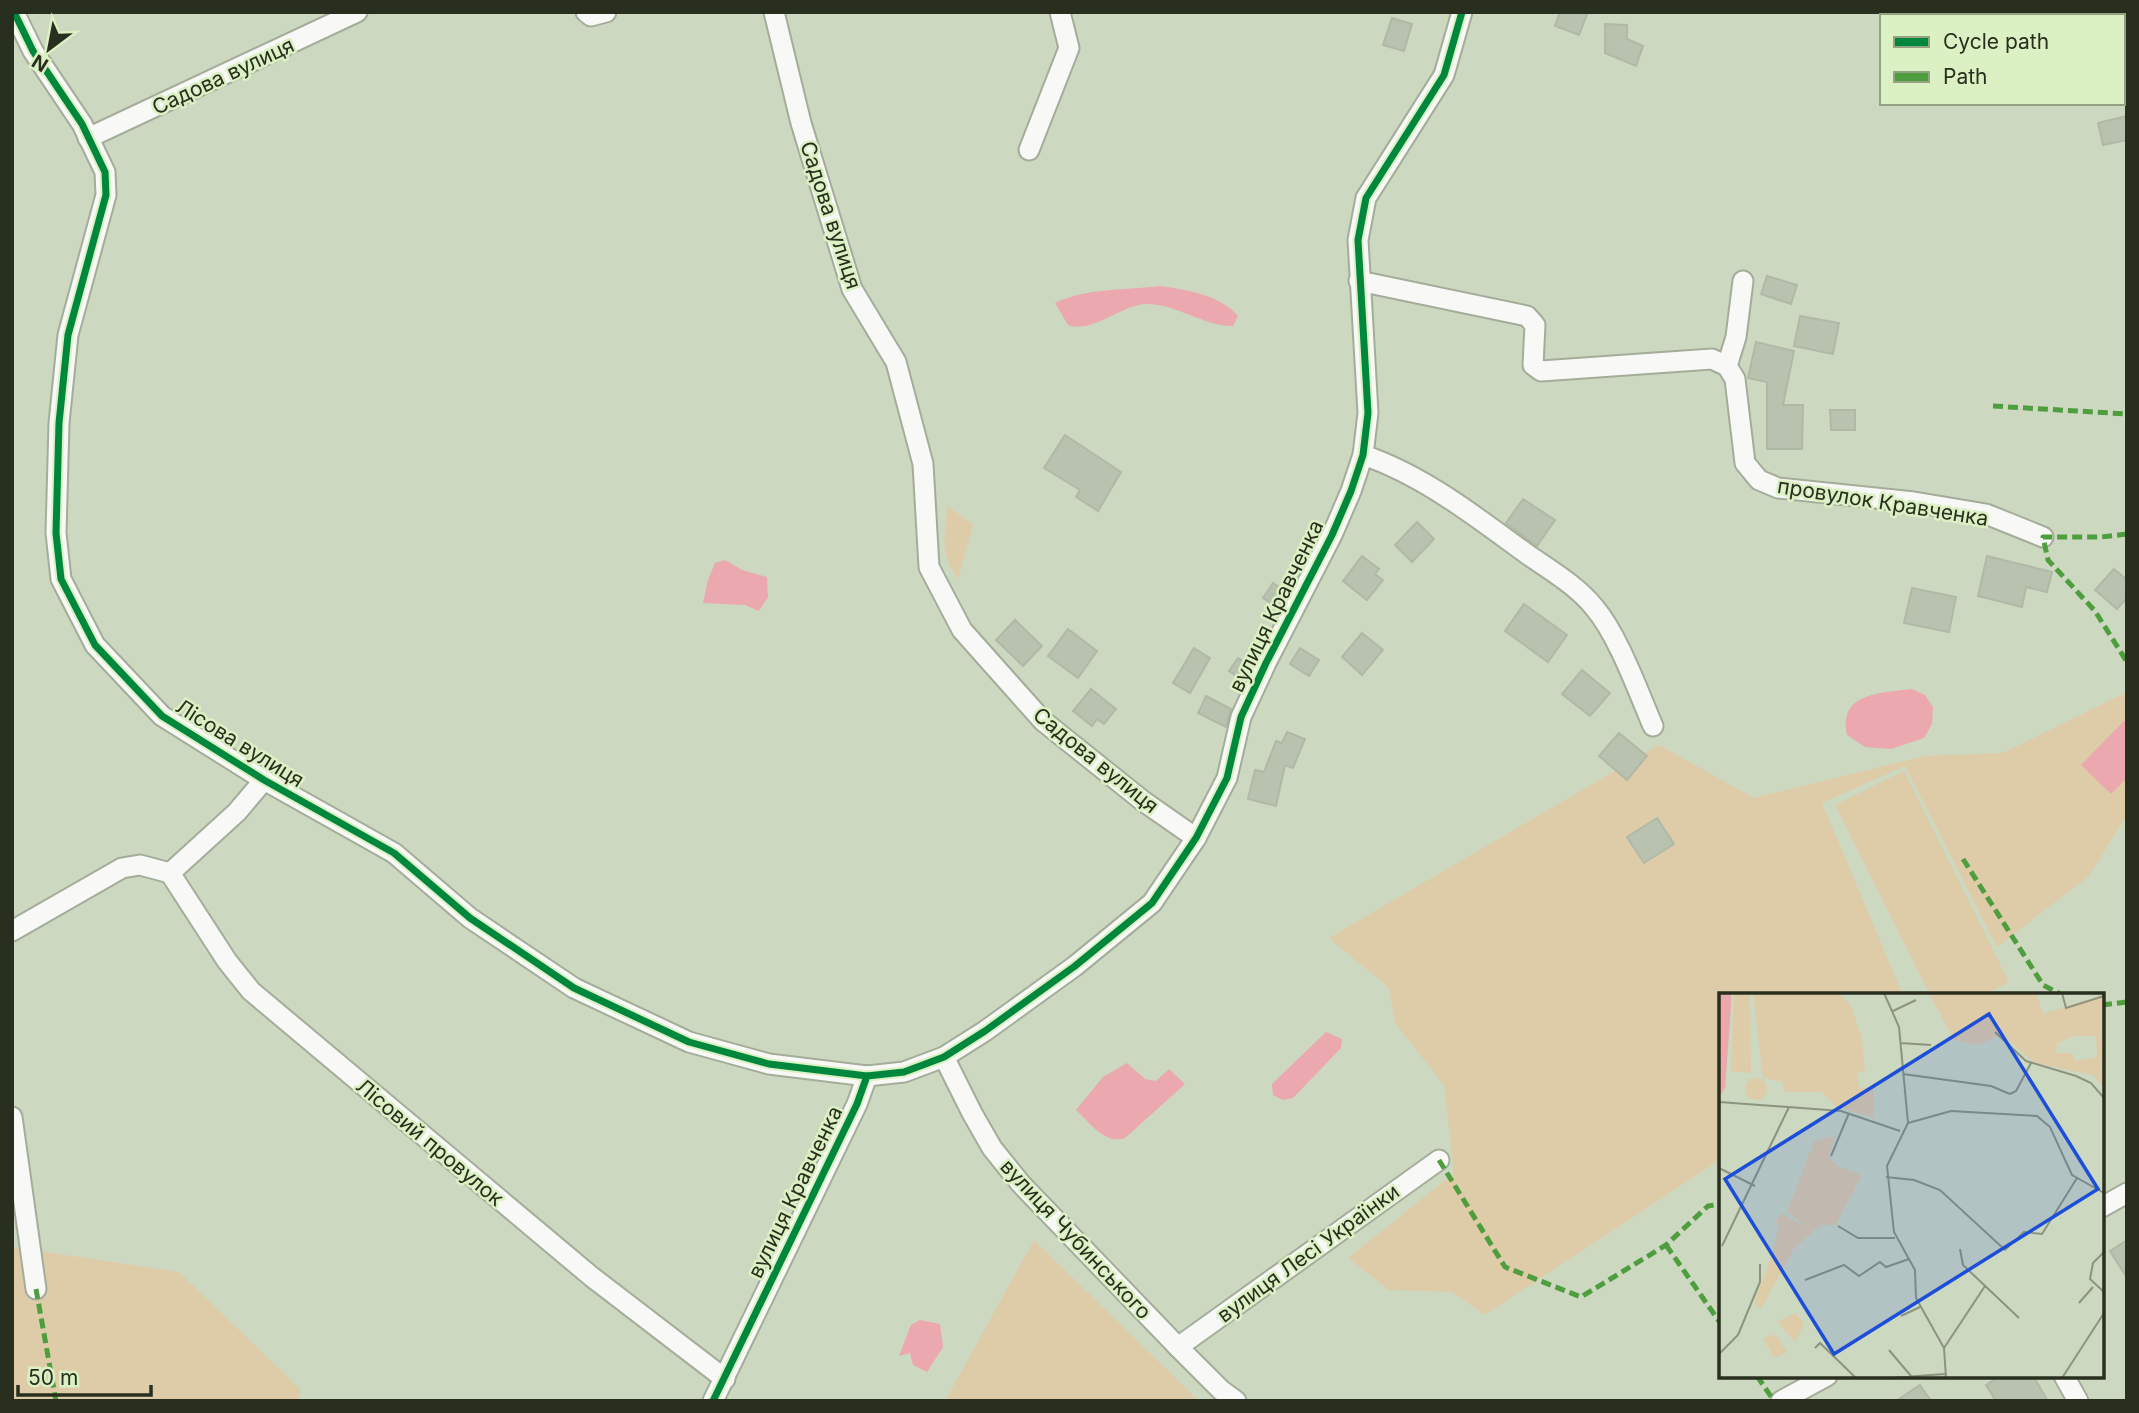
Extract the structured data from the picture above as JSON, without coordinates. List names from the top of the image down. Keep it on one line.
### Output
{"streets":{"street":["Садова вулиця","провулок Кравченка","вулиця Кравченка","Лісова вулиця","Лісовий провулок","вулиця Чубинського","вулиця Лесі Українки"]},"crossings":[["Садова вулиця","вулиця Кравченка"],["Садова вулиця","Лісова вулиця"],["вулиця Кравченка","Лісова вулиця"],["вулиця Кравченка","Лісовий провулок"],["вулиця Кравченка","вулиця Чубинського"],["Лісова вулиця","Лісовий провулок"],["вулиця Чубинського","вулиця Лесі Українки"]],"legend":["Cycle path","Path"],"scale_bar":"50 m","north":"bottom left"}
